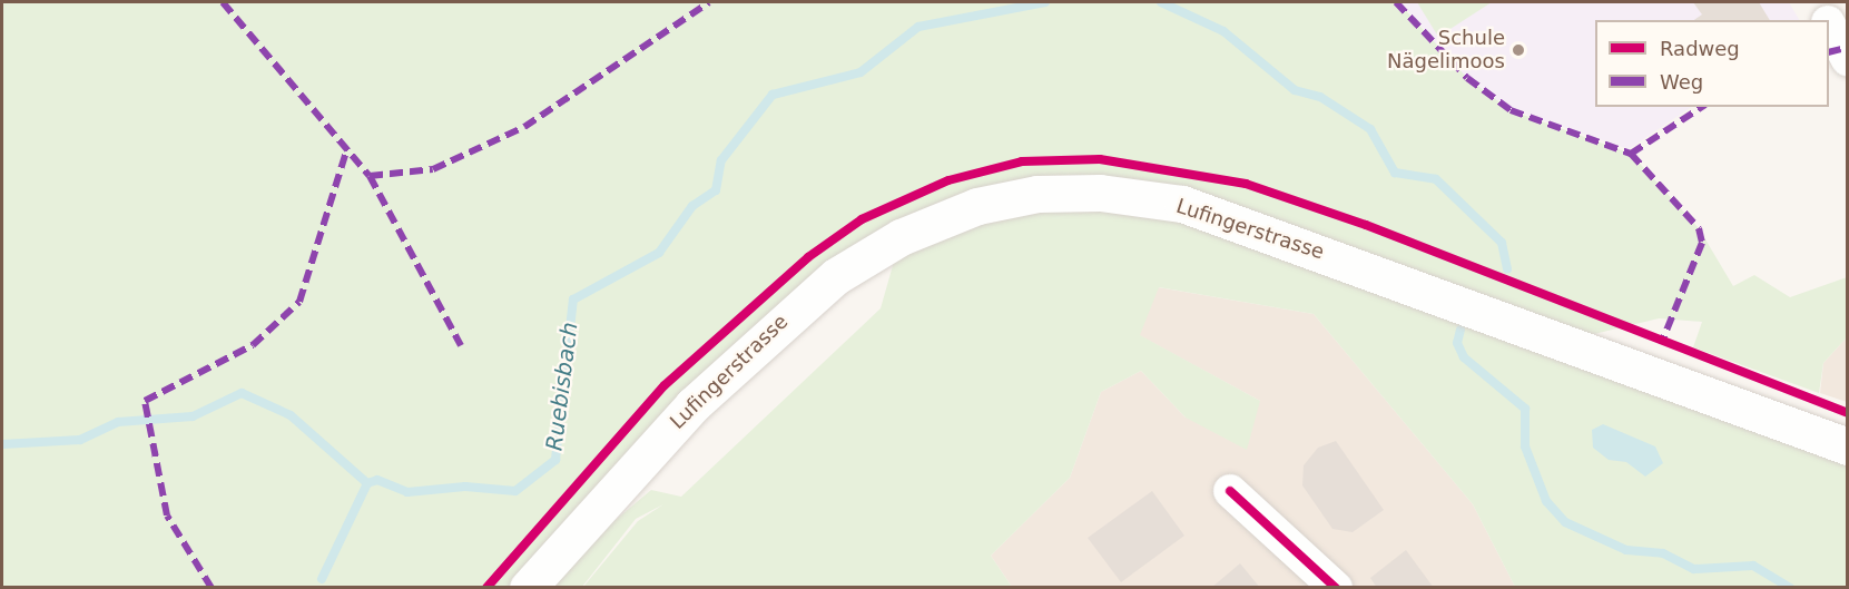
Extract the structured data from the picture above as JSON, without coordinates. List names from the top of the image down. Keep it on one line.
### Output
{"streets":{"main road":["Lufingerstrasse"]},"water":["Ruebisbach"],"places":["Schule Nägelimoos"],"legend":["Radweg","Weg"]}
